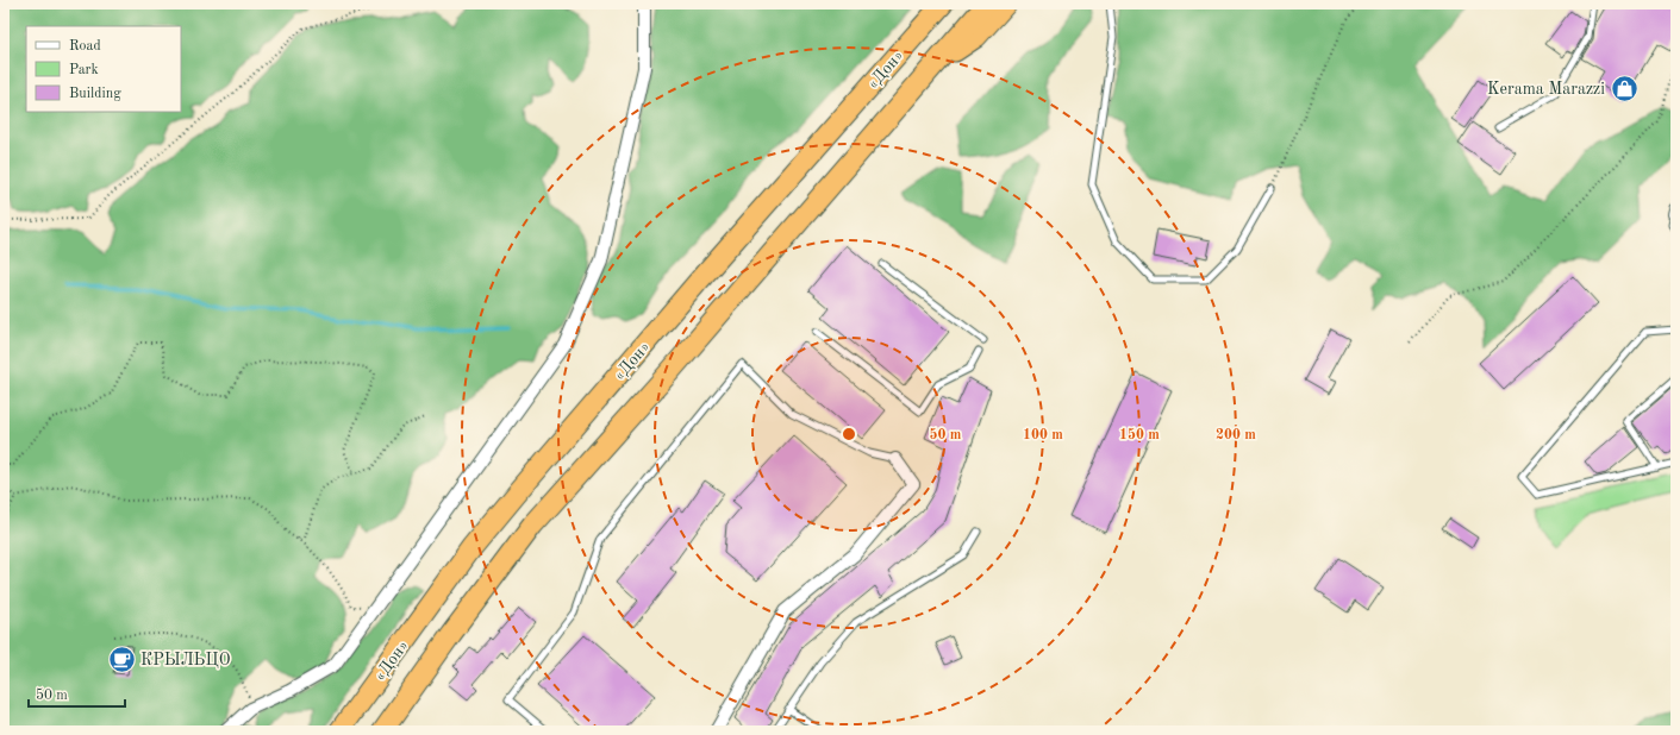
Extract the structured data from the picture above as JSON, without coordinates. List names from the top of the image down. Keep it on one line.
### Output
{"streets":{"highway":["«Дон»"]},"places":{"shop":["Kerama Marazzi"],"cafe":["КРЫЛЬЦО"]},"legend":["Road","Park","Building"],"scale_bar":"50 m","rings":["50 m","100 m","150 m","200 m"]}
